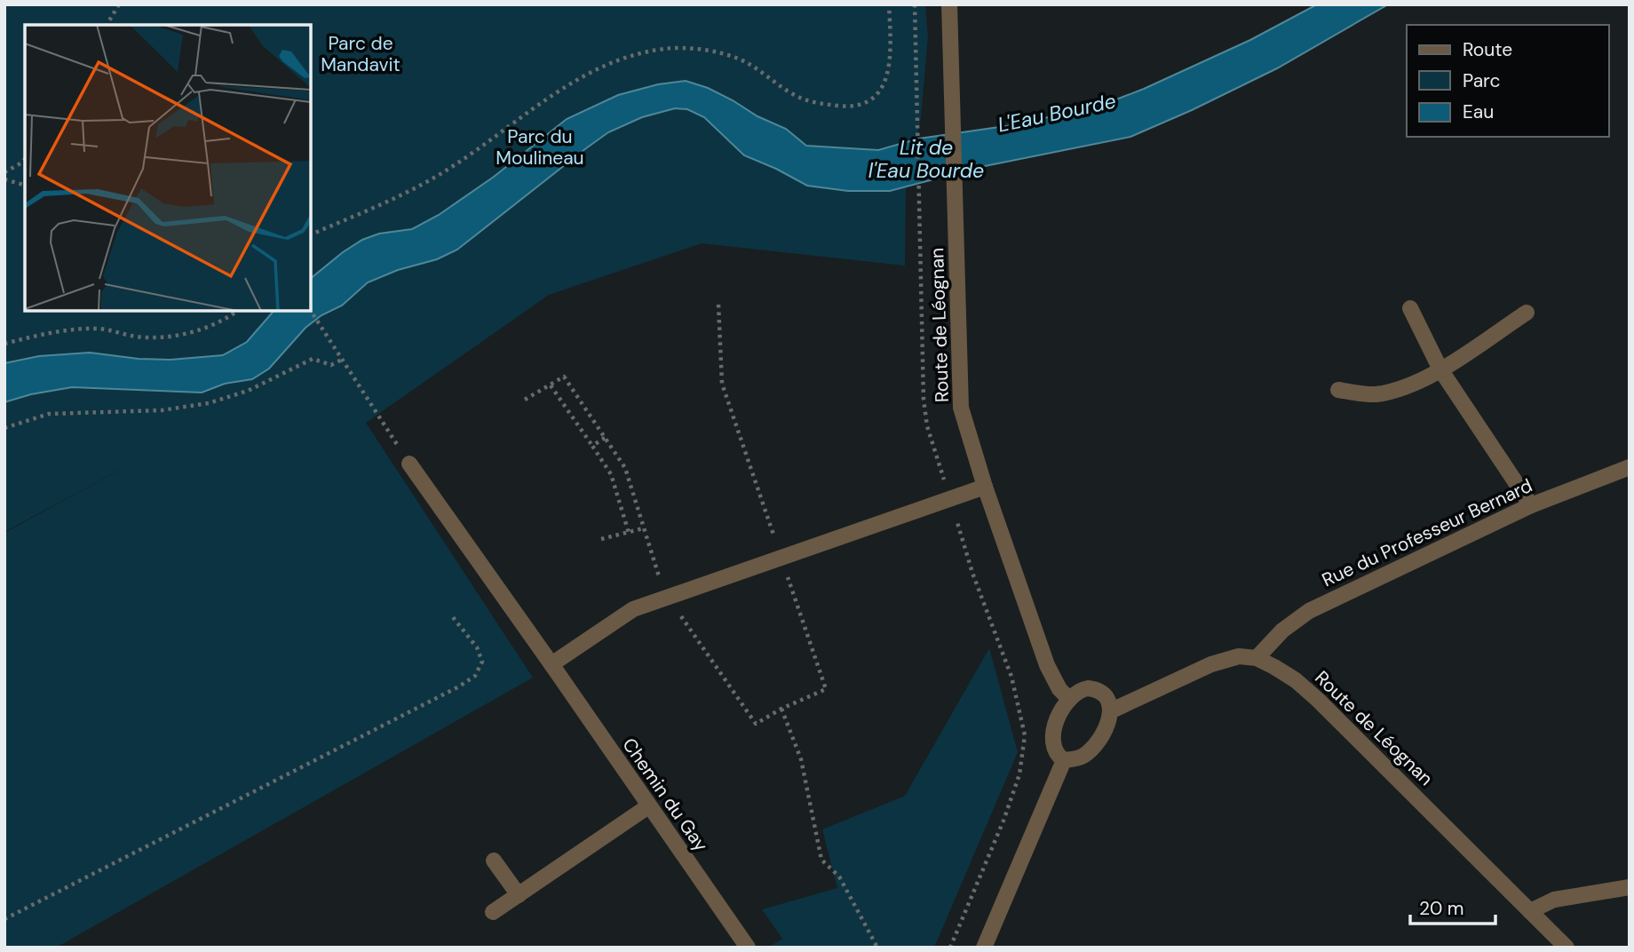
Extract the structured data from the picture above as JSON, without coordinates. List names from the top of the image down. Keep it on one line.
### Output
{"streets":{"street":["Route de Léognan","Rue du Professeur Bernard","Chemin du Gay"]},"crossings":[["Route de Léognan","Rue du Professeur Bernard"]],"water":["L'Eau Bourde","Lit de l'Eau Bourde"],"parks":["Parc de Mandavit","Parc du Moulineau"],"legend":["Route","Parc","Eau"],"scale_bar":"20 m"}
